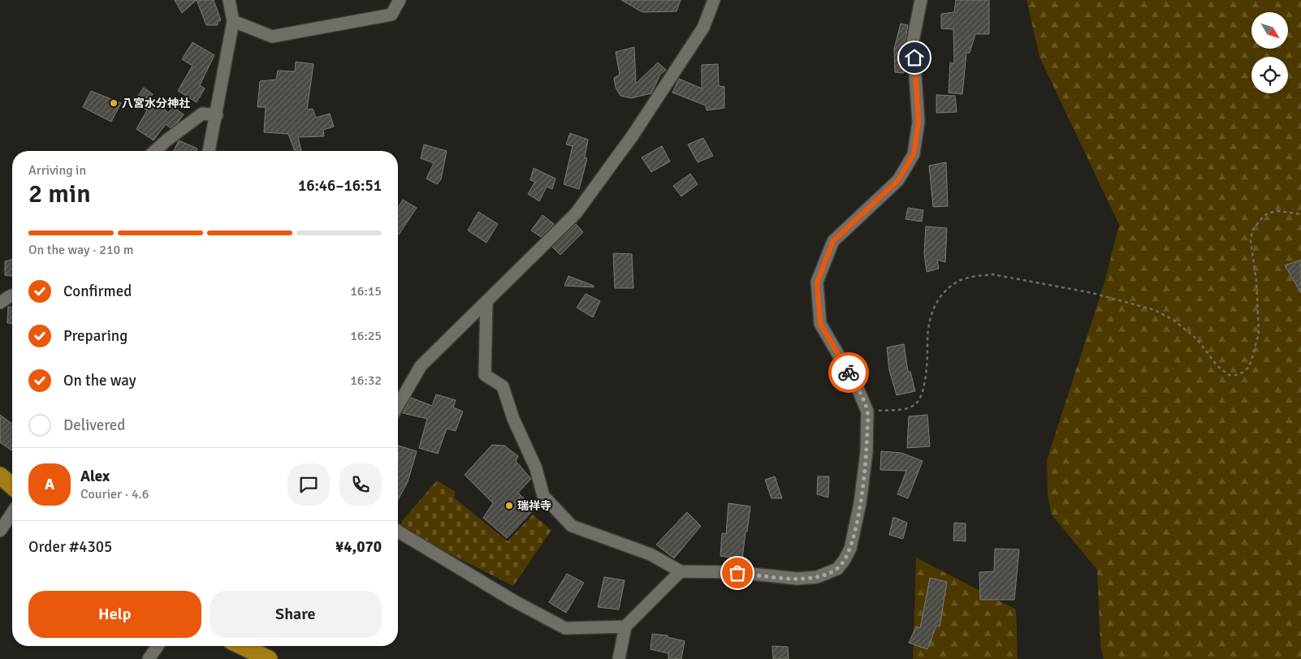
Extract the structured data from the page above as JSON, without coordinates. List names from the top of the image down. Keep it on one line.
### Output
{"places":["八宮水分神社","瑞祥寺"],"north":"bottom right","page":{"heading":["2 min","Arriving in","16:46–16:51"],"panel":["Alex","Courier · 4.6","Order #4305","¥4,070"],"bar":"On the way · 210 m","list":[["Confirmed","16:15"],["Preparing","16:25"],["On the way","16:32"],"Delivered"],"round":"A","buttons":["Help","Share"]}}
